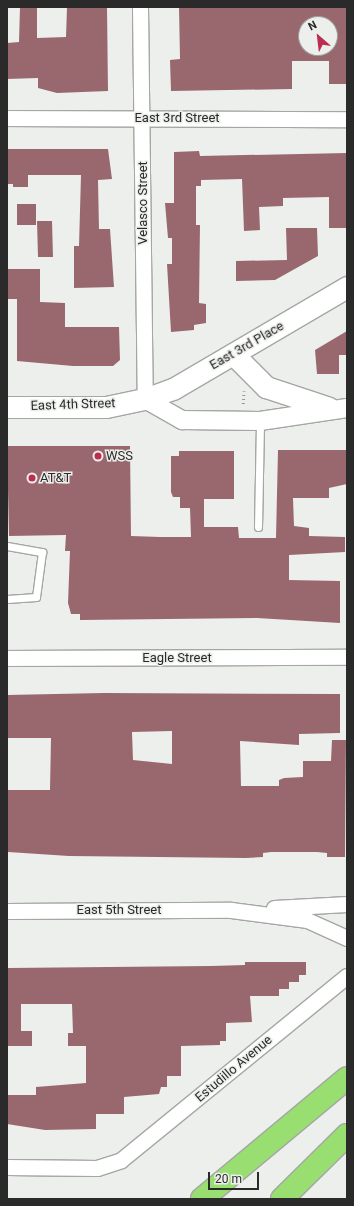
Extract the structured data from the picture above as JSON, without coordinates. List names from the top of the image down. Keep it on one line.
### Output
{"streets":{"main road":["East 3rd Place","East 4th Street"],"street":["East 3rd Street","Velasco Street","Eagle Street","East 5th Street","Estudillo Avenue"]},"crossings":[["East 3rd Street","Velasco Street"],["Velasco Street","East 3rd Place"],["Velasco Street","East 4th Street"],["East 3rd Place","East 4th Street"]],"places":["WSS","AT&T"],"scale_bar":"20 m","north":"top left"}
